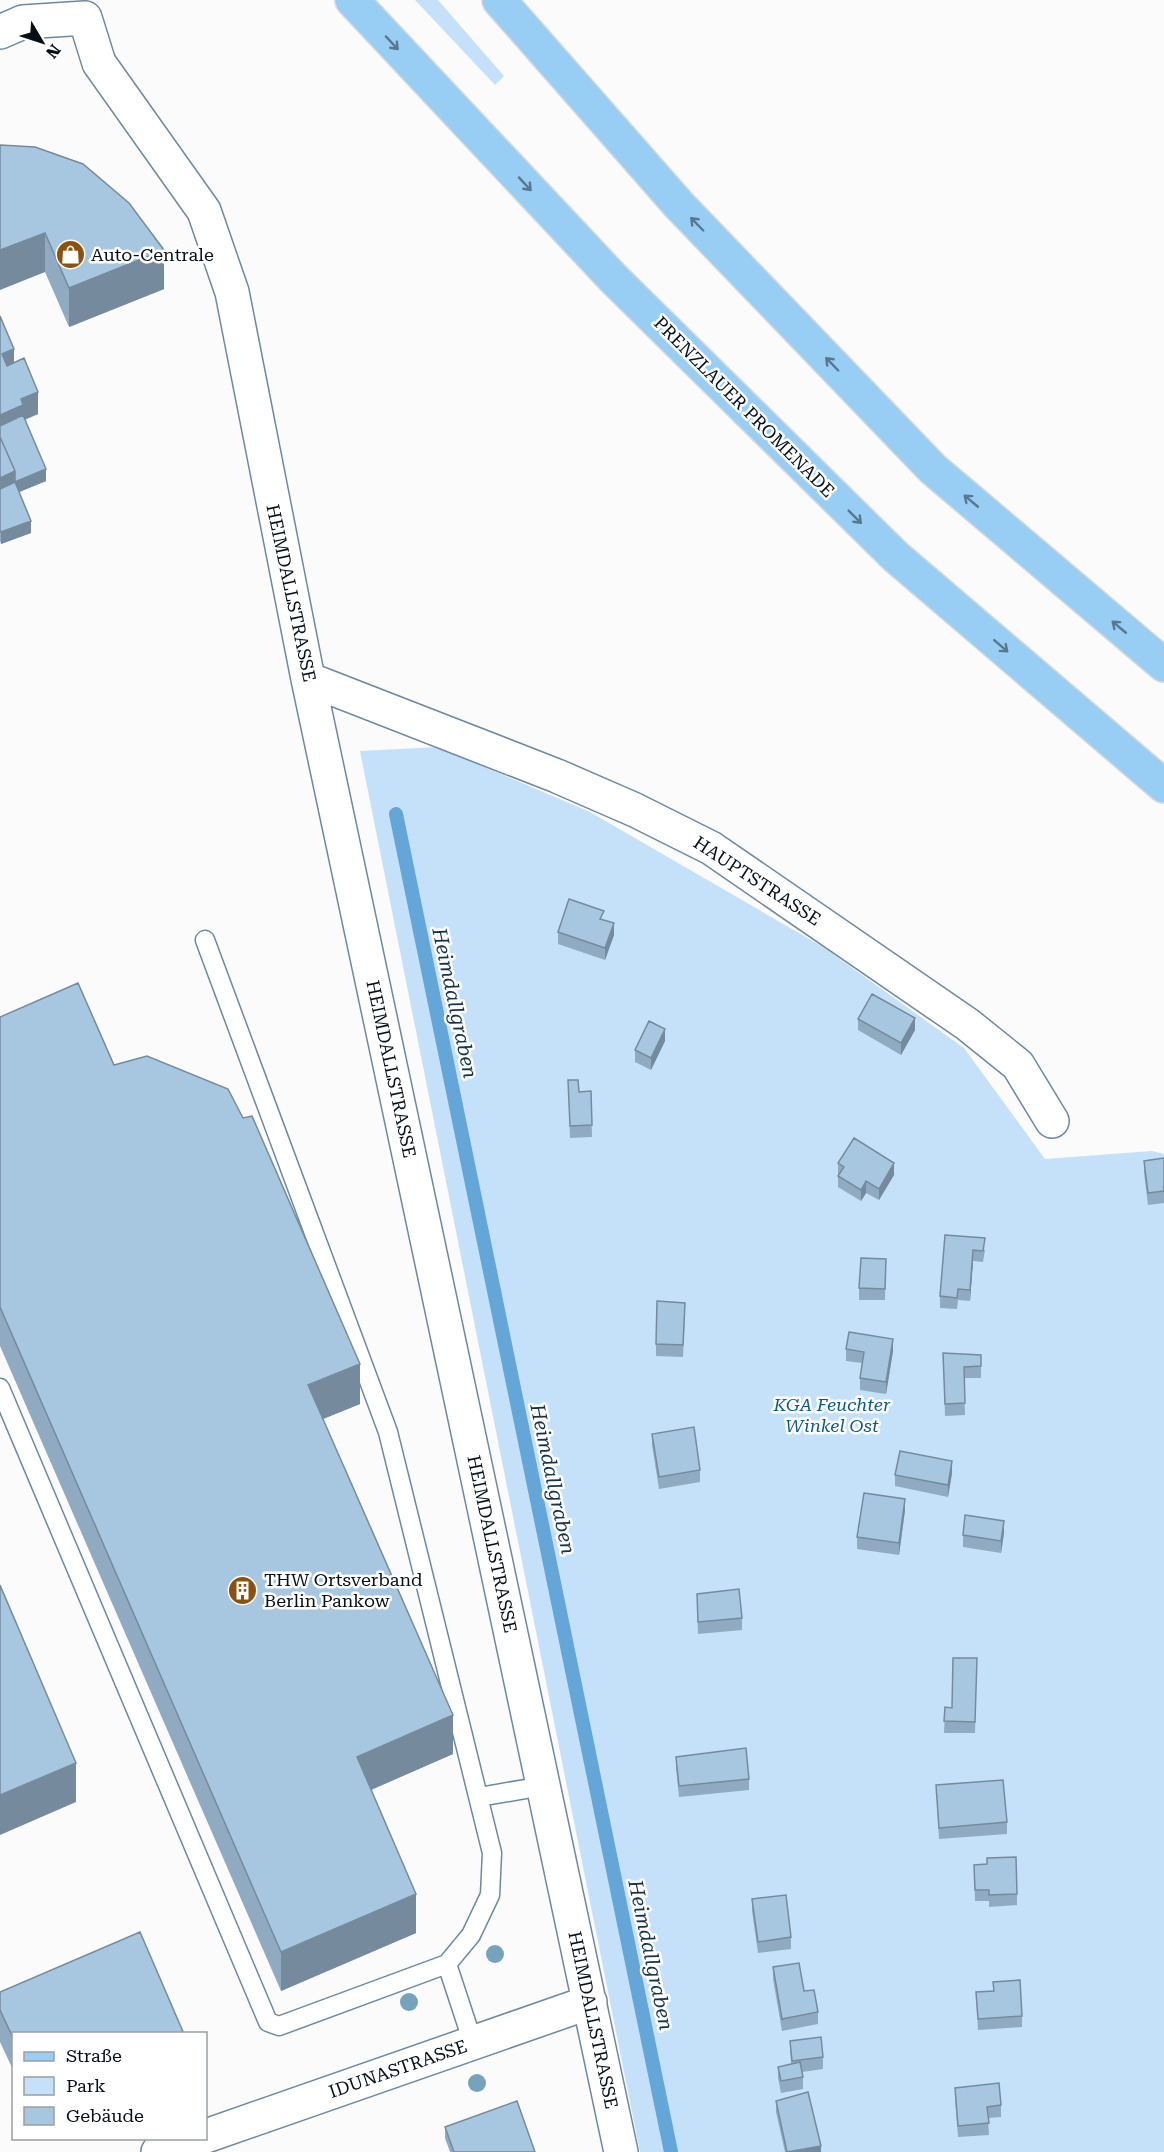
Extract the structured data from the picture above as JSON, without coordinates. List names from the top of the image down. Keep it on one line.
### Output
{"streets":{"main road":["PRENZLAUER PROMENADE"],"street":["HEIMDALLSTRASSE","HAUPTSTRASSE","IDUNASTRASSE"]},"crossings":[["HEIMDALLSTRASSE","HAUPTSTRASSE"],["HEIMDALLSTRASSE","IDUNASTRASSE"]],"water":["Heimdallgraben"],"parks":["KGA Feuchter Winkel Ost"],"places":{"shop":["Auto-Centrale"],"building":["THW Ortsverband Berlin Pankow"]},"legend":["Straße","Park","Gebäude"],"north":"bottom right"}
